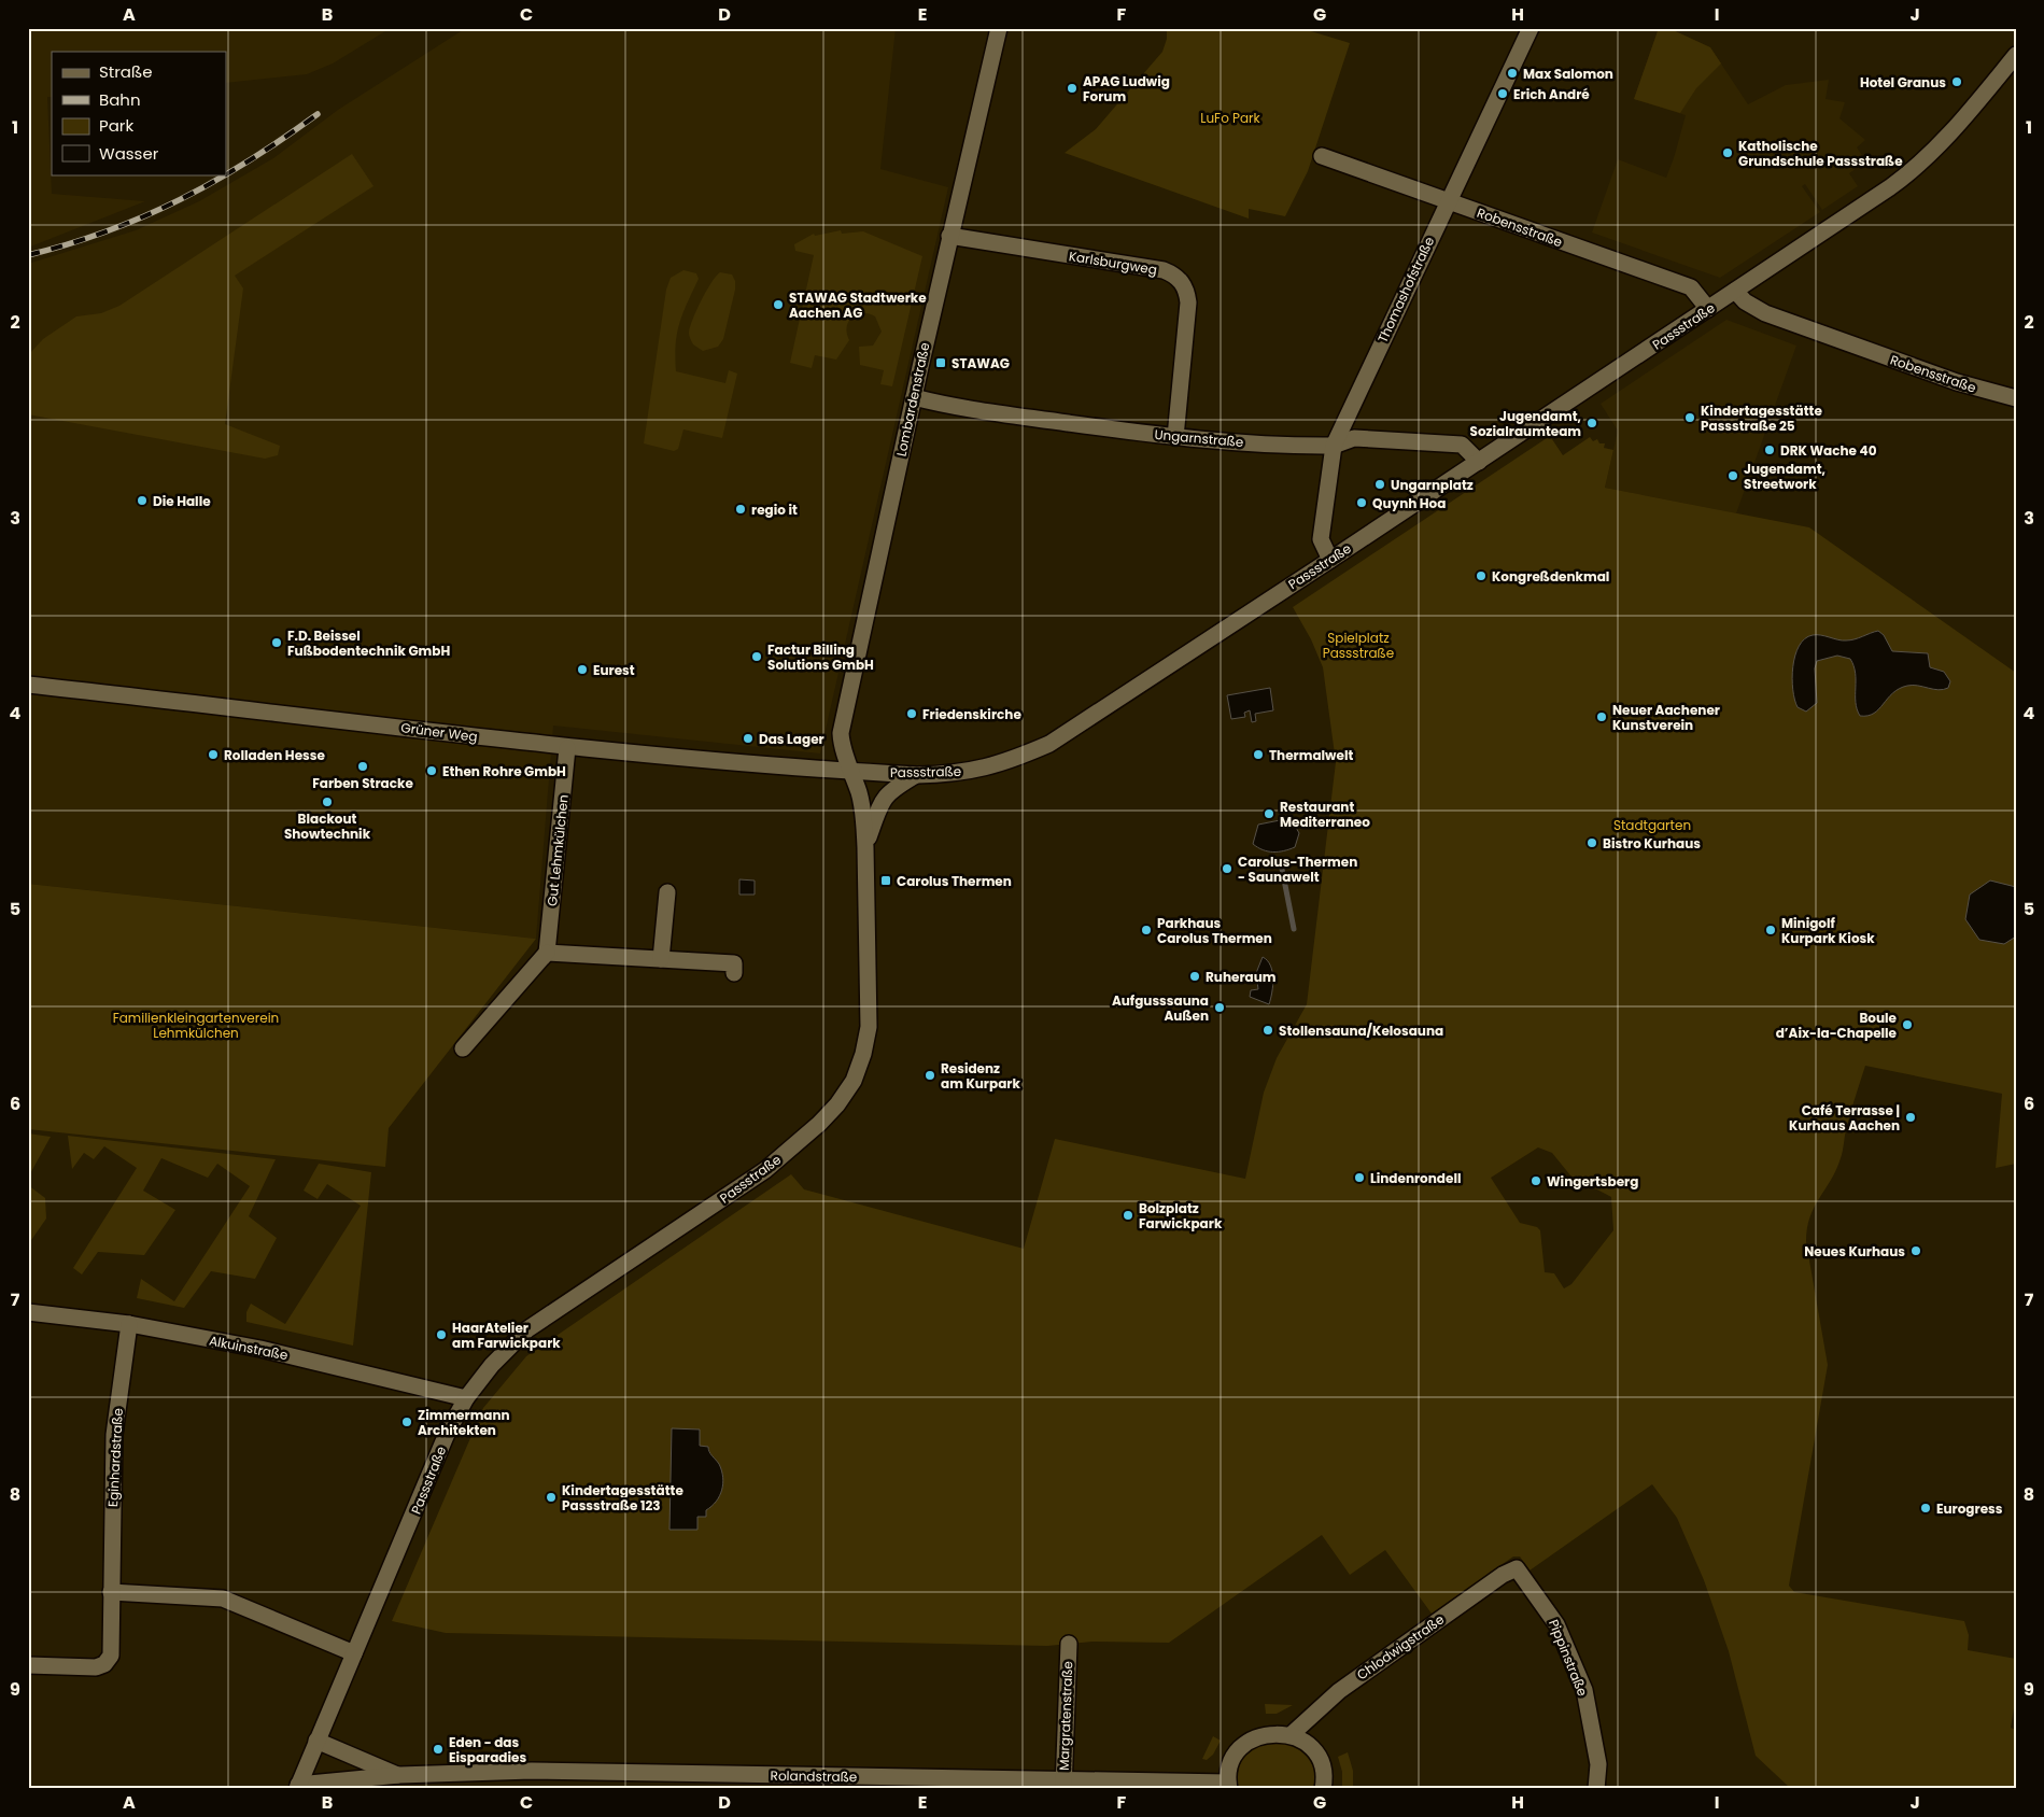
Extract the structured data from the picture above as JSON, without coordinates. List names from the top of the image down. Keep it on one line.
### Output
{"streets":{"street":["Robensstraße","Karlsburgweg","Thomashofstraße","Passstraße","Lombardenstraße","Ungarnstraße","Grüner Weg","Gut Lehmkülchen","Alkuinstraße","Eginhardstraße","Chlodwigstraße","Pippinstraße","Margratenstraße","Rolandstraße"]},"crossings":[["Robensstraße","Thomashofstraße"],["Robensstraße","Passstraße"],["Karlsburgweg","Lombardenstraße"],["Karlsburgweg","Ungarnstraße"],["Thomashofstraße","Passstraße"],["Thomashofstraße","Ungarnstraße"],["Passstraße","Lombardenstraße"],["Passstraße","Ungarnstraße"],["Passstraße","Grüner Weg"],["Passstraße","Alkuinstraße"],["Passstraße","Rolandstraße"],["Lombardenstraße","Ungarnstraße"],["Lombardenstraße","Grüner Weg"],["Grüner Weg","Gut Lehmkülchen"],["Alkuinstraße","Eginhardstraße"],["Chlodwigstraße","Pippinstraße"],["Margratenstraße","Rolandstraße"]],"parks":["LuFo Park","Spielplatz Passstraße","Stadtgarten","Familienkleingartenverein Lehmkülchen"],"places":{"other":["Max Salomon","Hotel Granus","APAG Ludwig Forum","Erich André","Katholische Grundschule Passstraße","STAWAG Stadtwerke Aachen AG","Kindertagesstätte Passstraße 25","Jugendamt, Sozialraumteam","DRK Wache 40","Jugendamt, Streetwork","Ungarnplatz","Die Halle","Quynh Hoa","regio it","Kongreßdenkmal","F.D. Beissel Fußbodentechnik GmbH","Factur Billing Solutions GmbH","Eurest","Friedenskirche","Neuer Aachener Kunstverein","Das Lager","Rolladen Hesse","Thermalwelt","Farben Stracke","Ethen Rohre GmbH","Blackout Showtechnik","Restaurant Mediterraneo","Bistro Kurhaus","Carolus-Thermen - Saunawelt","Parkhaus Carolus Thermen","Minigolf Kurpark Kiosk","Ruheraum","Aufgusssauna Außen","Boule d’Aix-la-Chapelle","Stollensauna/Kelosauna","Residenz am Kurpark","Café Terrasse | Kurhaus Aachen","Lindenrondell","Wingertsberg","Bolzplatz Farwickpark","Neues Kurhaus","HaarAtelier am Farwickpark","Zimmermann Architekten","Kindertagesstätte Passstraße 123","Eurogress","Eden - das Eisparadies"],"transit":["STAWAG","Carolus Thermen"]},"legend":["Straße","Bahn","Park","Wasser"],"grid":{"columns":["A","B","C","D","E","F","G","H","I","J"],"rows":["1","2","3","4","5","6","7","8","9"]}}
